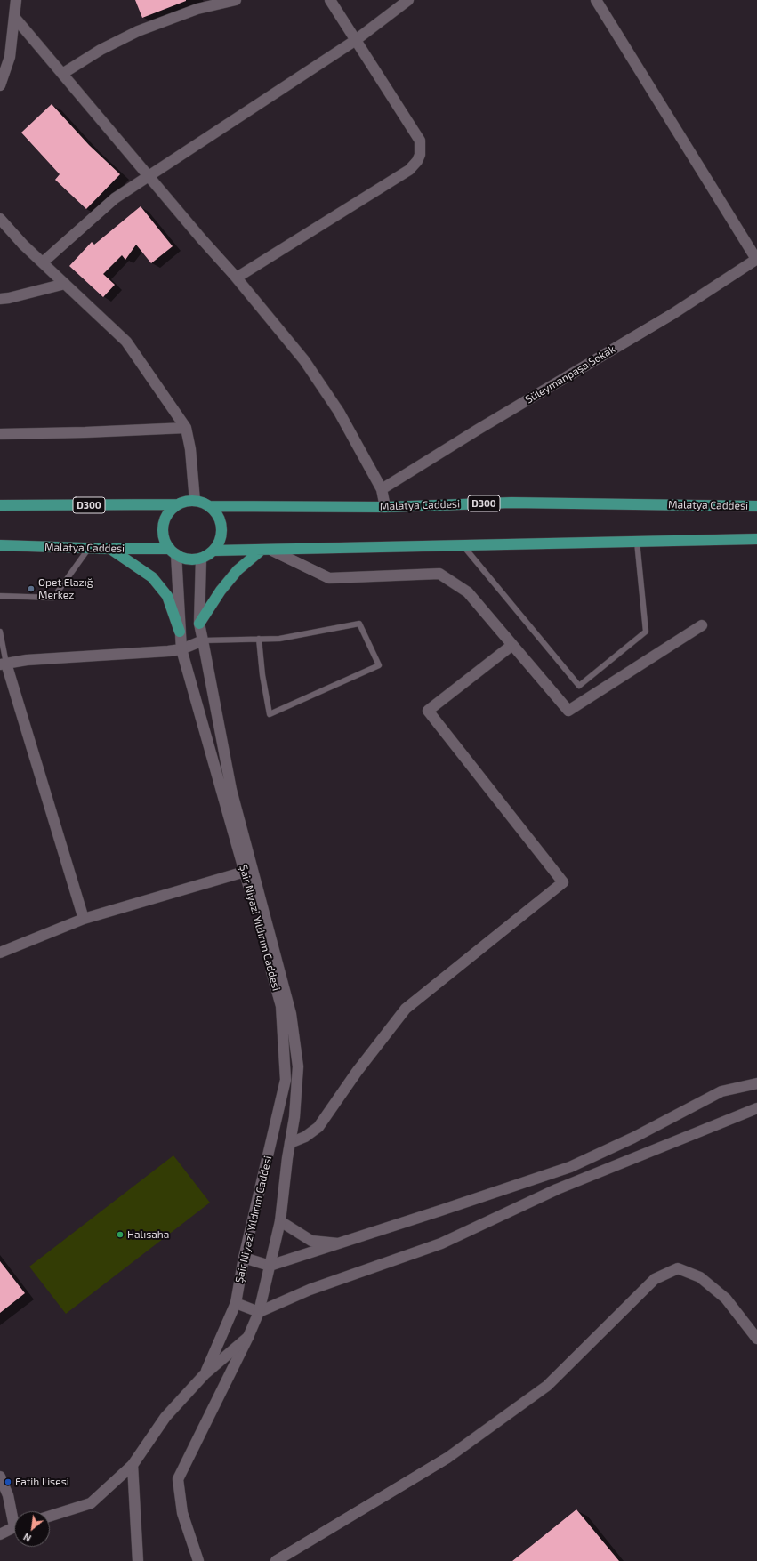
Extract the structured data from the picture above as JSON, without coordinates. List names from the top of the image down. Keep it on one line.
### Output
{"streets":{"highway":["D300","Malatya Caddesi"],"street":["Süleymanpaşa Sokak","Şair Niyazi Yıldırım Caddesi"]},"crossings":[["D300","Malatya Caddesi"],["D300","Şair Niyazi Yıldırım Caddesi"],["Malatya Caddesi","Şair Niyazi Yıldırım Caddesi"]],"places":["Opet Elazığ Merkez","Halısaha","Fatih Lisesi"],"north":"bottom left"}
